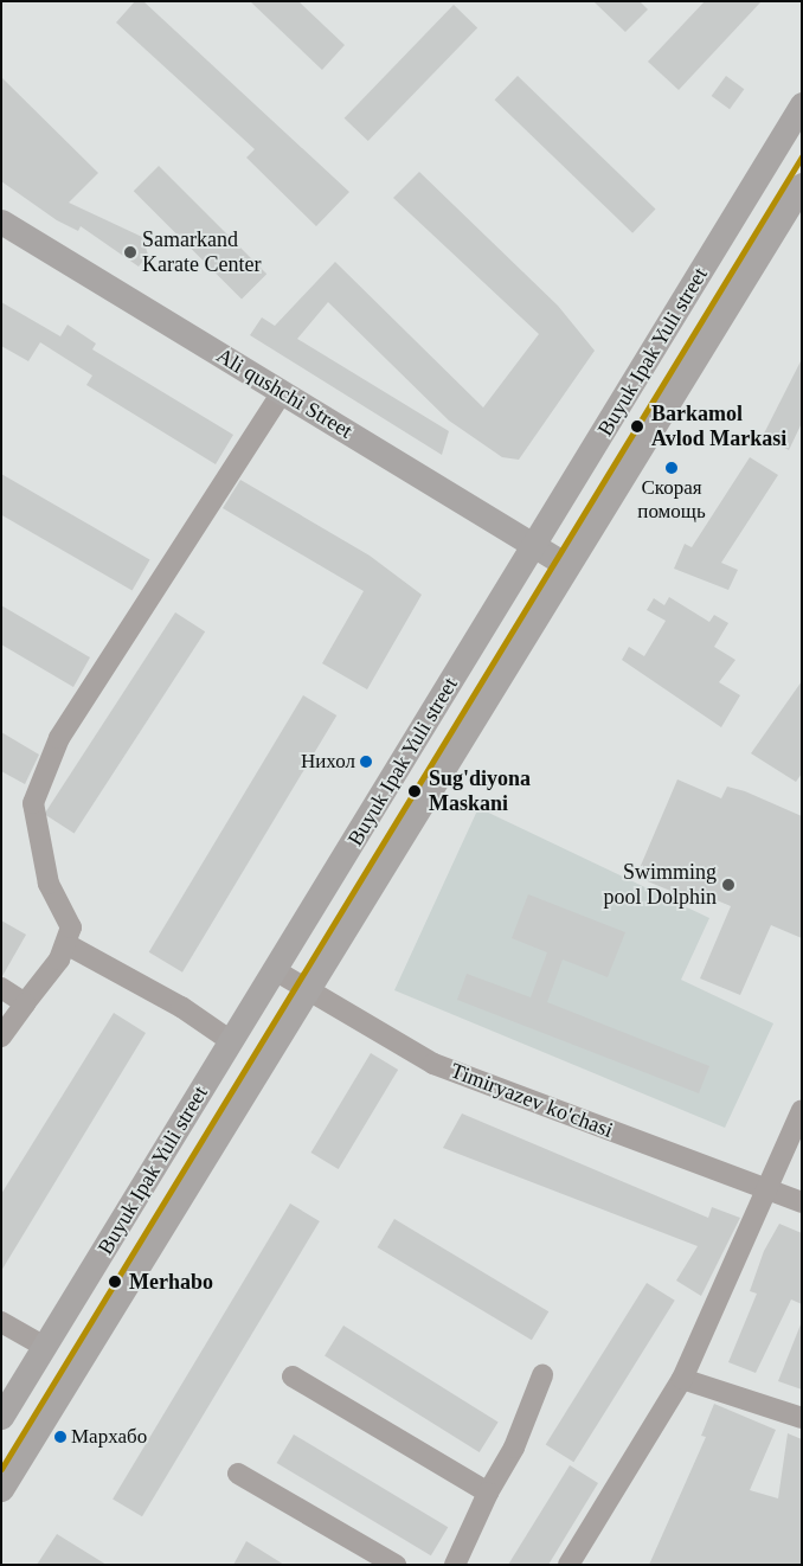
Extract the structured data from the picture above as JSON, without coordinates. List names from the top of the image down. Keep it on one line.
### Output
{"streets":{"main road":["Buyuk Ipak Yuli street","Ali qushchi Street"],"street":["Timiryazev ko'chasi"]},"crossings":[["Buyuk Ipak Yuli street","Ali qushchi Street"],["Buyuk Ipak Yuli street","Timiryazev ko'chasi"]],"places":["Samarkand Karate Center","Barkamol Avlod Markasi","Скорая помощь","Нихол","Sug'diyona Maskani","Swimming pool Dolphin","Merhabo","Мархабо"]}
